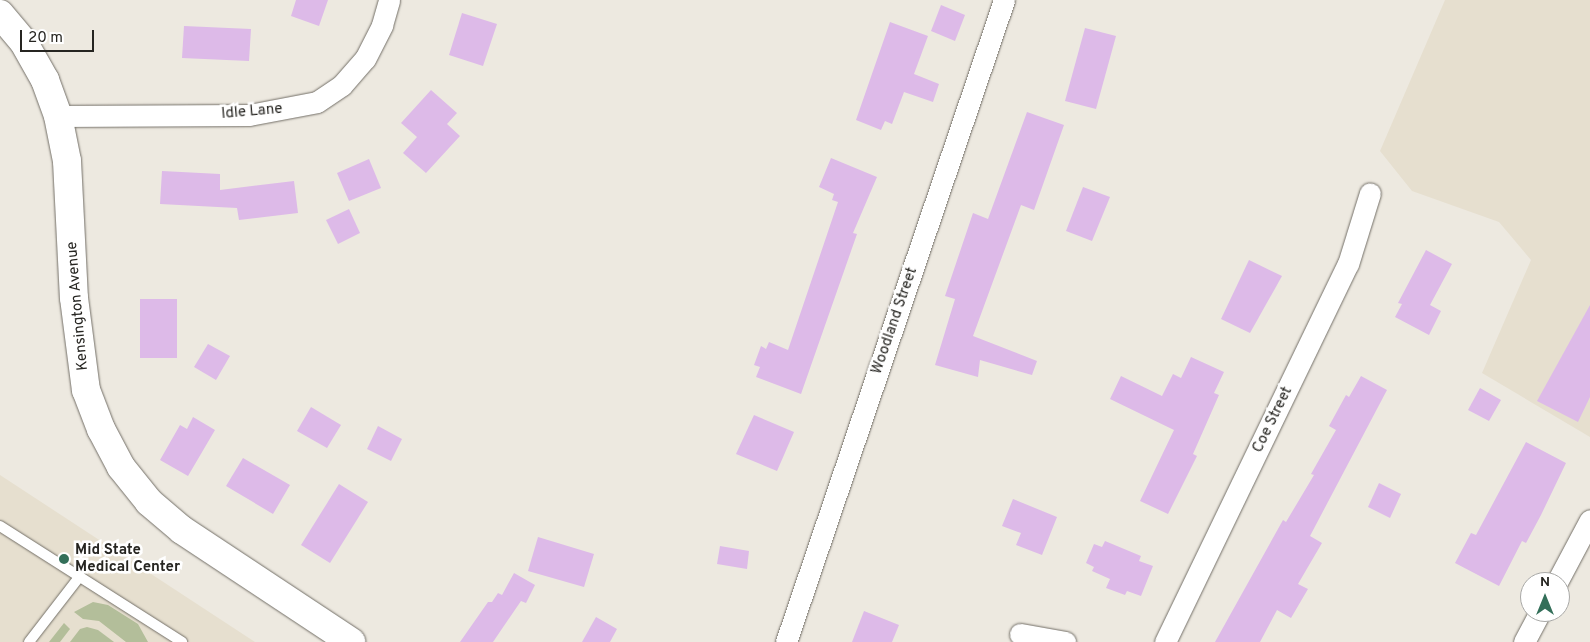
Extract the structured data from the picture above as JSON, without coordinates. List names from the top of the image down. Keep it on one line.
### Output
{"streets":{"main road":["Kensington Avenue"],"street":["Idle Lane","Woodland Street","Coe Street"]},"crossings":[["Idle Lane","Kensington Avenue"]],"places":["Mid State Medical Center"],"scale_bar":"20 m","north":"top"}
